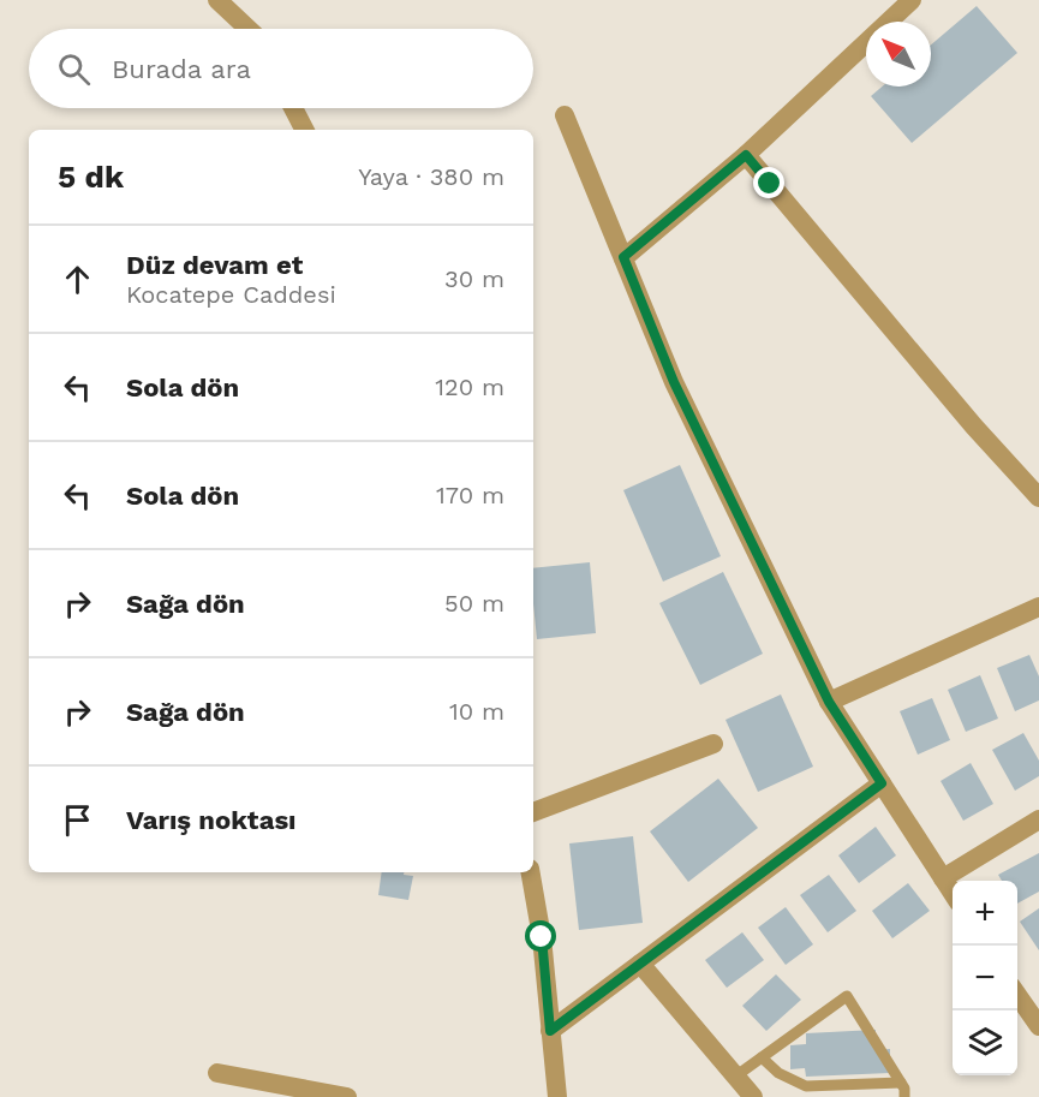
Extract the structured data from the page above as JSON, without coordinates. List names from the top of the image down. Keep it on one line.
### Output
{"north":"top left","page":{"search":"Burada ara","heading":["5 dk","Yaya · 380 m"],"list":[["Düz devam et","Kocatepe Caddesi","30 m"],["Sola dön","120 m"],["Sola dön","170 m"],["Sağa dön","50 m"],["Sağa dön","10 m"],"Varış noktası"],"map_buttons":["+","−"]}}
